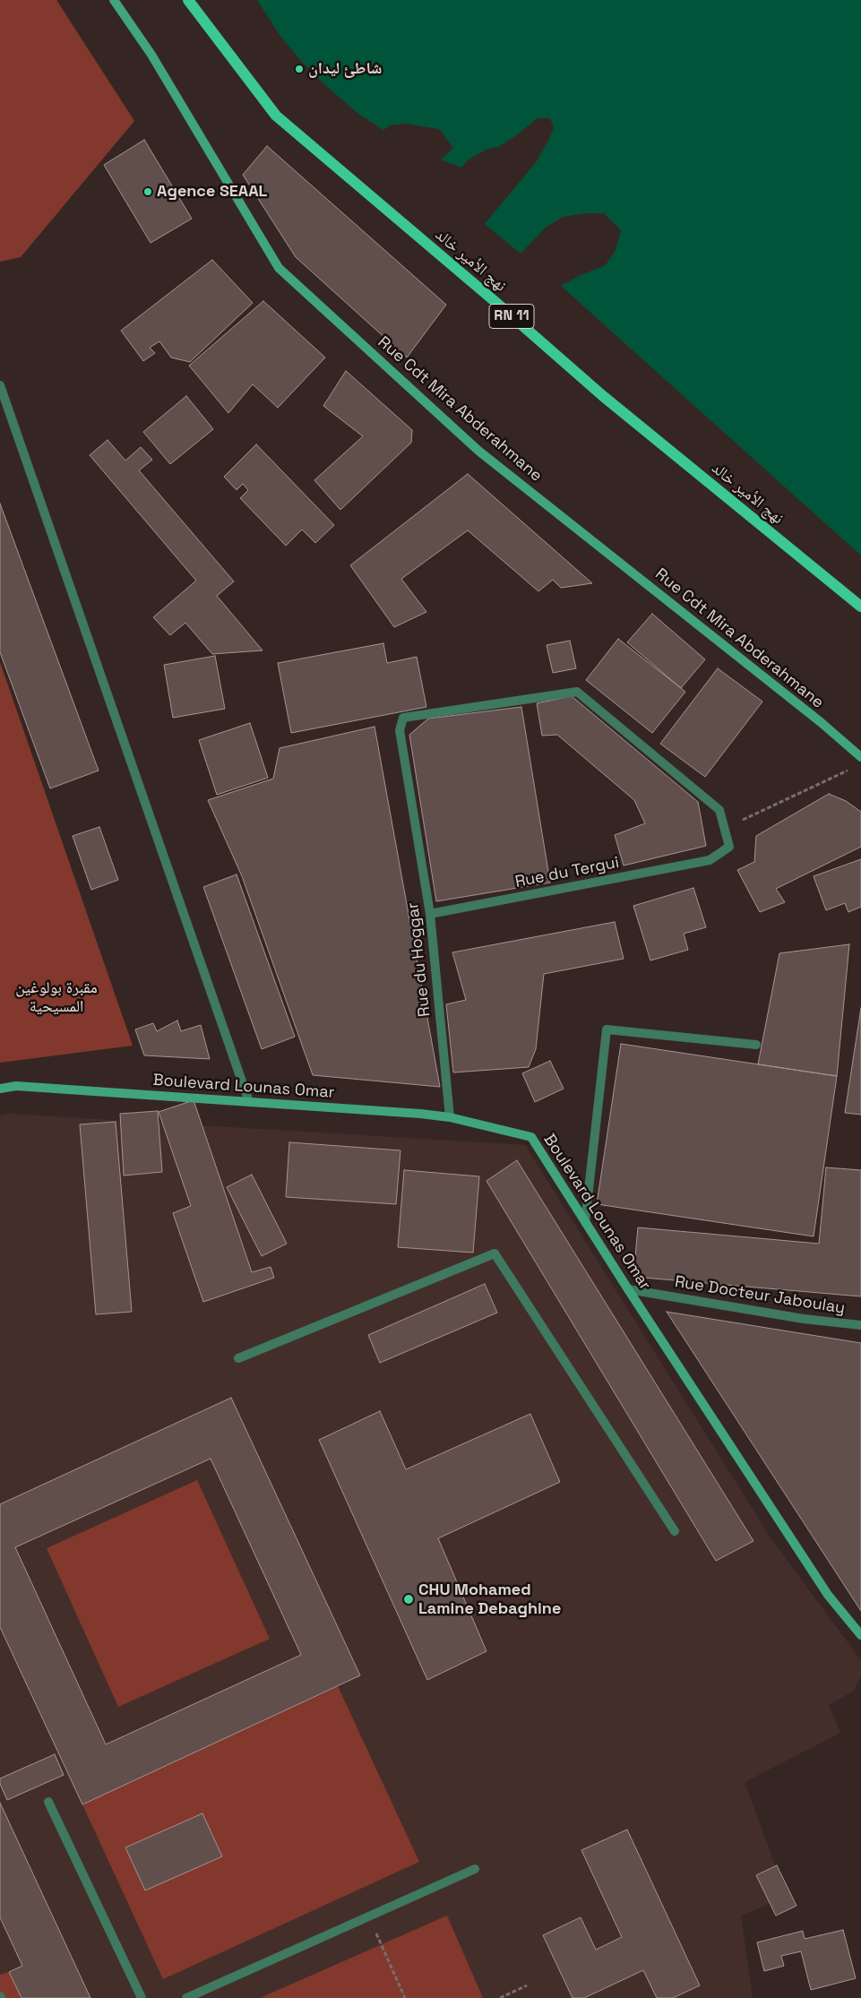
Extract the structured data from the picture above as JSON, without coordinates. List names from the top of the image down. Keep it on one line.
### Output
{"streets":{"main road":["نهج الأمير خالد","RN 11"],"street":["Rue Cdt Mira Abderahmane","Rue du Tergui","Rue du Hoggar","Boulevard Lounas Omar","Rue Docteur Jaboulay"]},"crossings":[["Rue du Tergui","Rue du Hoggar"],["Rue du Hoggar","Boulevard Lounas Omar"],["Boulevard Lounas Omar","Rue Docteur Jaboulay"]],"parks":["مقبرة بولوغين المسيحية"],"places":["شاطئ ليدان","Agence SEAAL","CHU Mohamed Lamine Debaghine"]}
